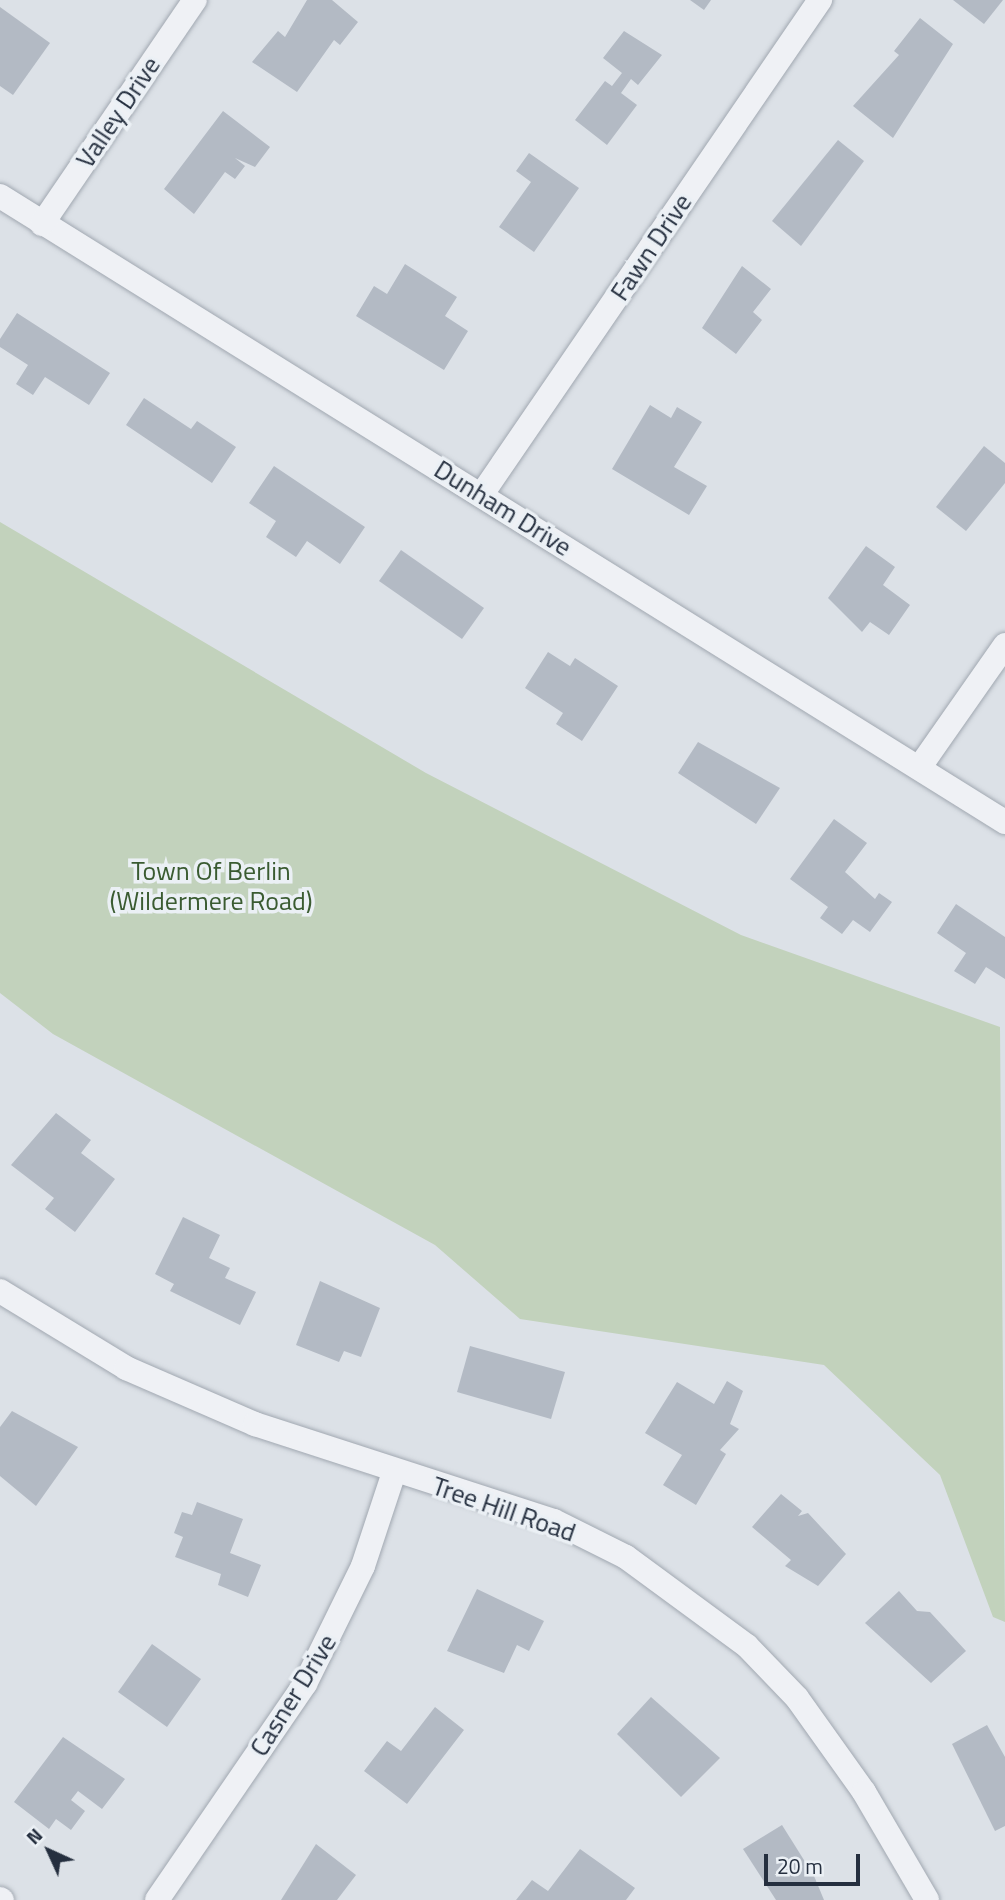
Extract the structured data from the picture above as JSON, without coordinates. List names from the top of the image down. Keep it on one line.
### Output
{"streets":{"street":["Valley Drive","Fawn Drive","Dunham Drive","Tree Hill Road","Casner Drive"]},"crossings":[["Valley Drive","Dunham Drive"],["Fawn Drive","Dunham Drive"],["Tree Hill Road","Casner Drive"]],"parks":["Town Of Berlin (Wildermere Road)"],"scale_bar":"20 m","north":"top left"}
